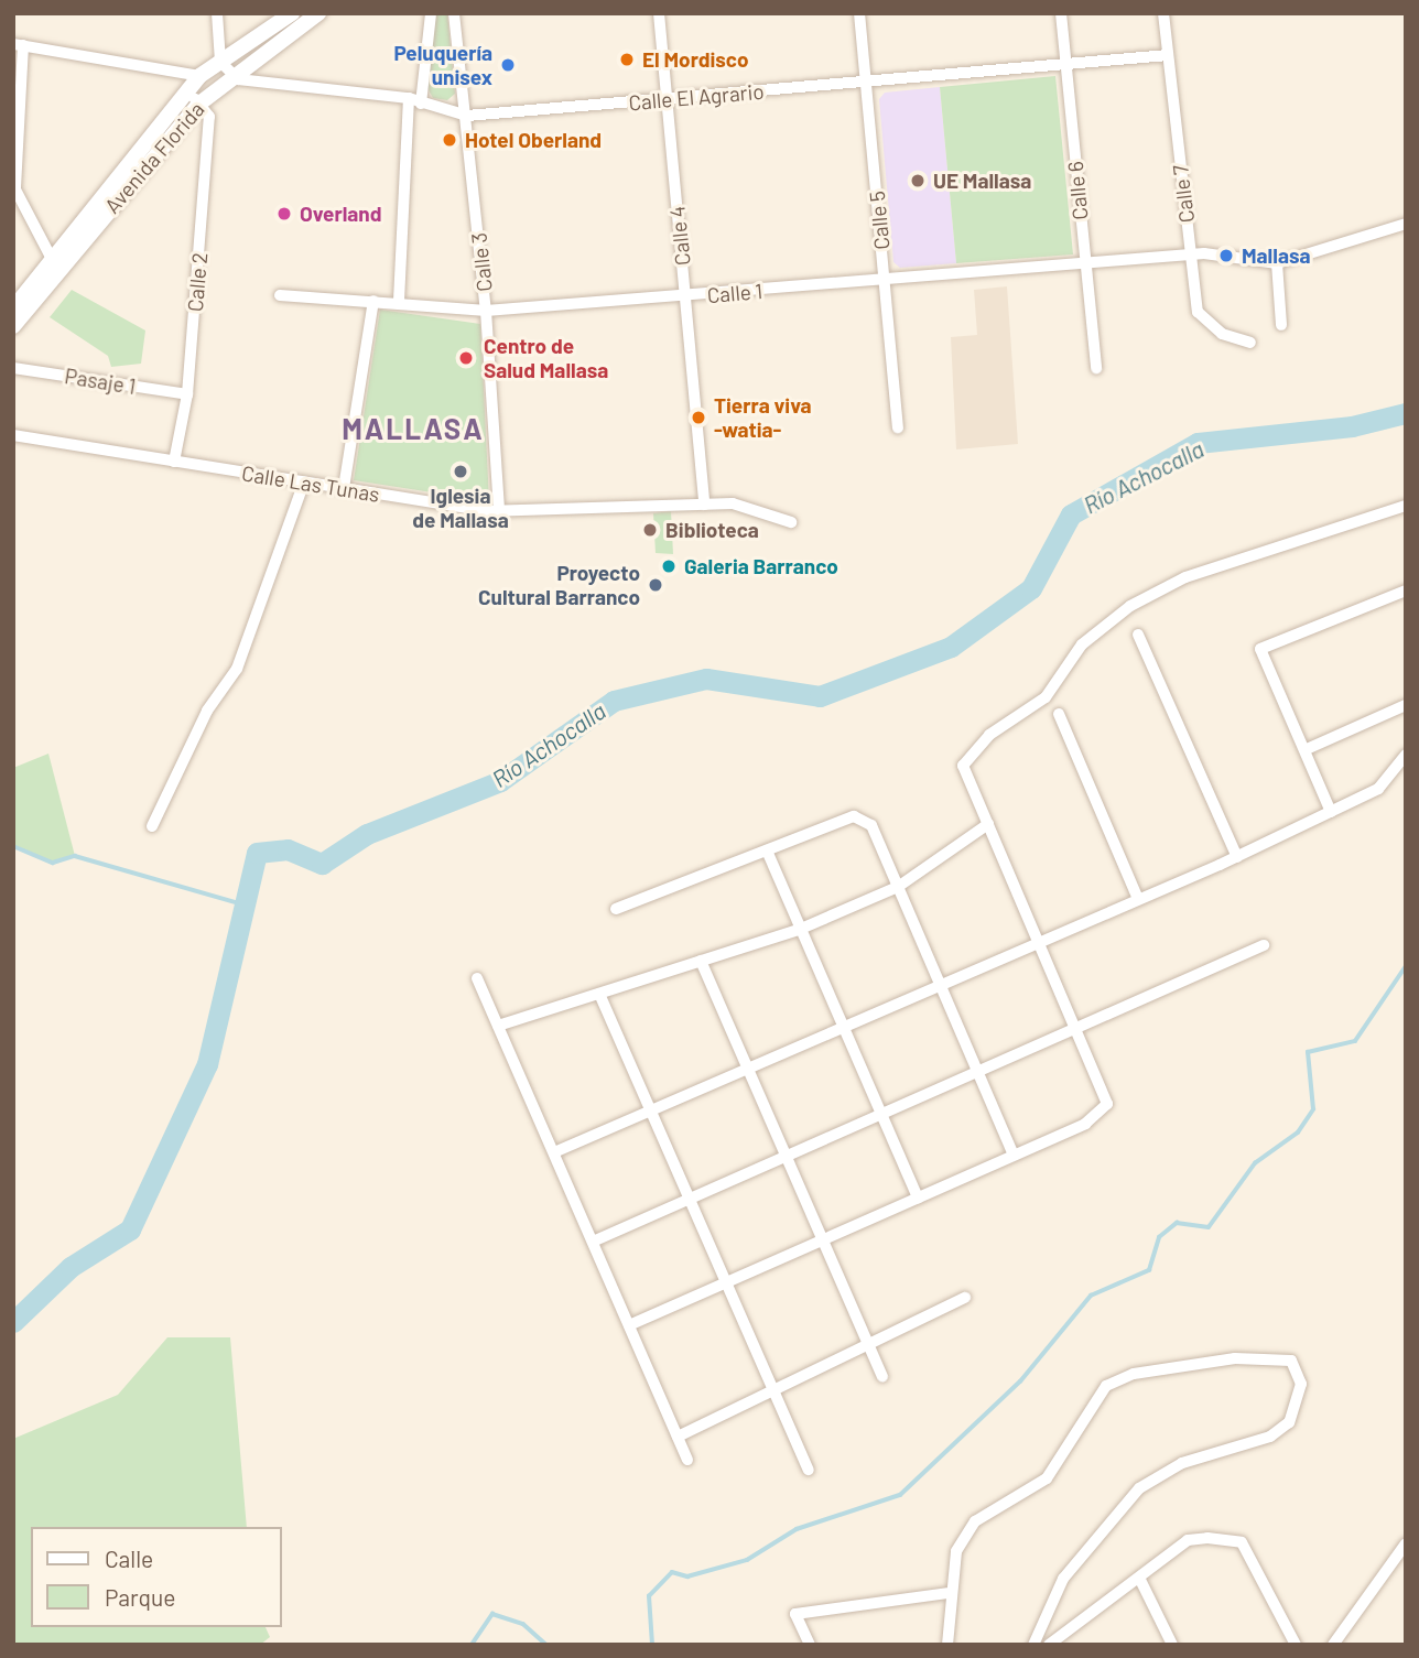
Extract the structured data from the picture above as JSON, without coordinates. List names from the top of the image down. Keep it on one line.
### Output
{"streets":{"main road":["Avenida Florida"],"street":["Calle El Agrario","Calle 6","Calle 7","Calle 5","Calle 4","Calle 3","Calle 2","Calle 1","Pasaje 1","Calle Las Tunas"]},"crossings":[["Calle El Agrario","Avenida Florida"],["Calle El Agrario","Calle 6"],["Calle El Agrario","Calle 7"],["Calle El Agrario","Calle 5"],["Calle El Agrario","Calle 4"],["Calle El Agrario","Calle 3"],["Avenida Florida","Calle 2"],["Calle 6","Calle 1"],["Calle 7","Calle 1"],["Calle 5","Calle 1"],["Calle 4","Calle 1"],["Calle 4","Calle Las Tunas"],["Calle 3","Calle 1"],["Calle 3","Calle Las Tunas"],["Calle 2","Pasaje 1"],["Calle 2","Calle Las Tunas"]],"districts":["MALLASA"],"water":["Río Achocalla"],"places":["El Mordisco","Peluquería unisex","Hotel Oberland","UE Mallasa","Overland","Mallasa","Centro de Salud Mallasa","Tierra viva -watia-","Iglesia de Mallasa","Biblioteca","Galeria Barranco","Proyecto Cultural Barranco"],"legend":["Calle","Parque"]}
